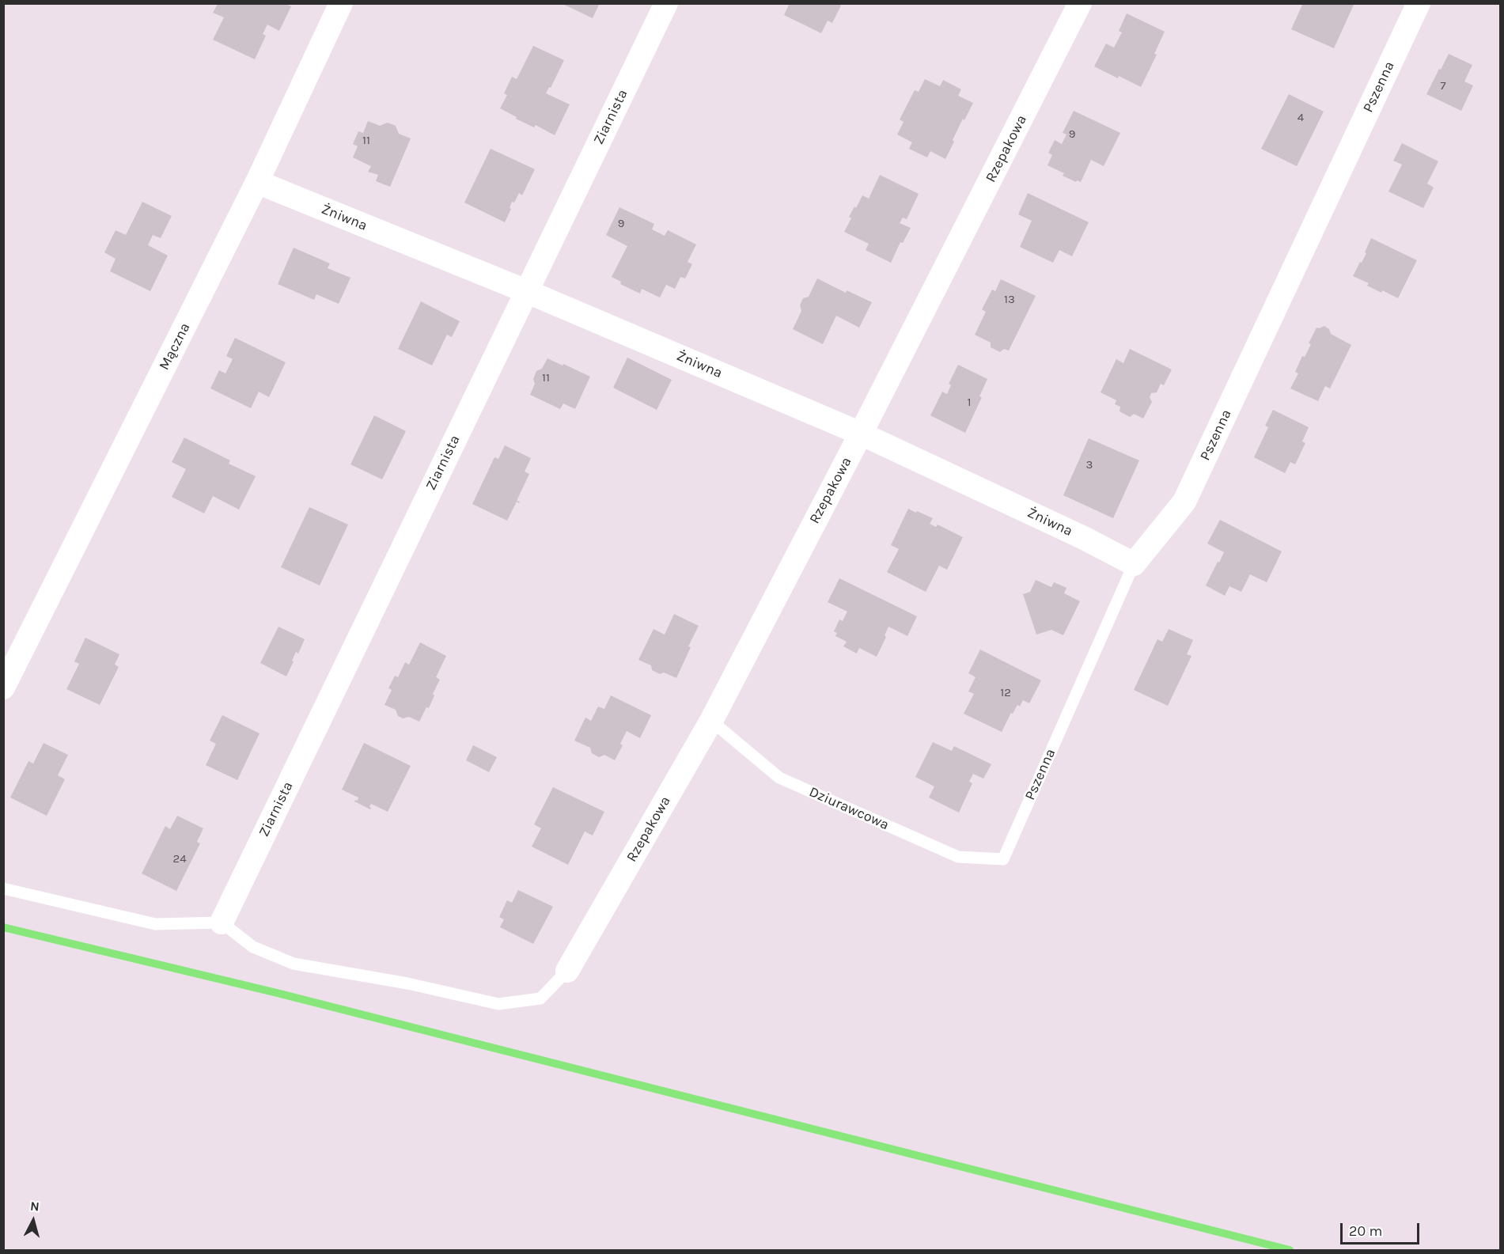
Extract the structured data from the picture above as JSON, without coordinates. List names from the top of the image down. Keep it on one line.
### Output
{"streets":{"street":["Pszenna","Ziarnista","Rzepakowa","Żniwna","Mączna"],"lane":["Dziurawcowa"]},"crossings":[["Pszenna","Żniwna"],["Pszenna","Dziurawcowa"],["Ziarnista","Żniwna"],["Rzepakowa","Żniwna"],["Rzepakowa","Dziurawcowa"],["Żniwna","Mączna"]],"house_numbers":["7","4","9","11","9","13","11","1","3","12","24"],"scale_bar":"20 m","north":"top"}
